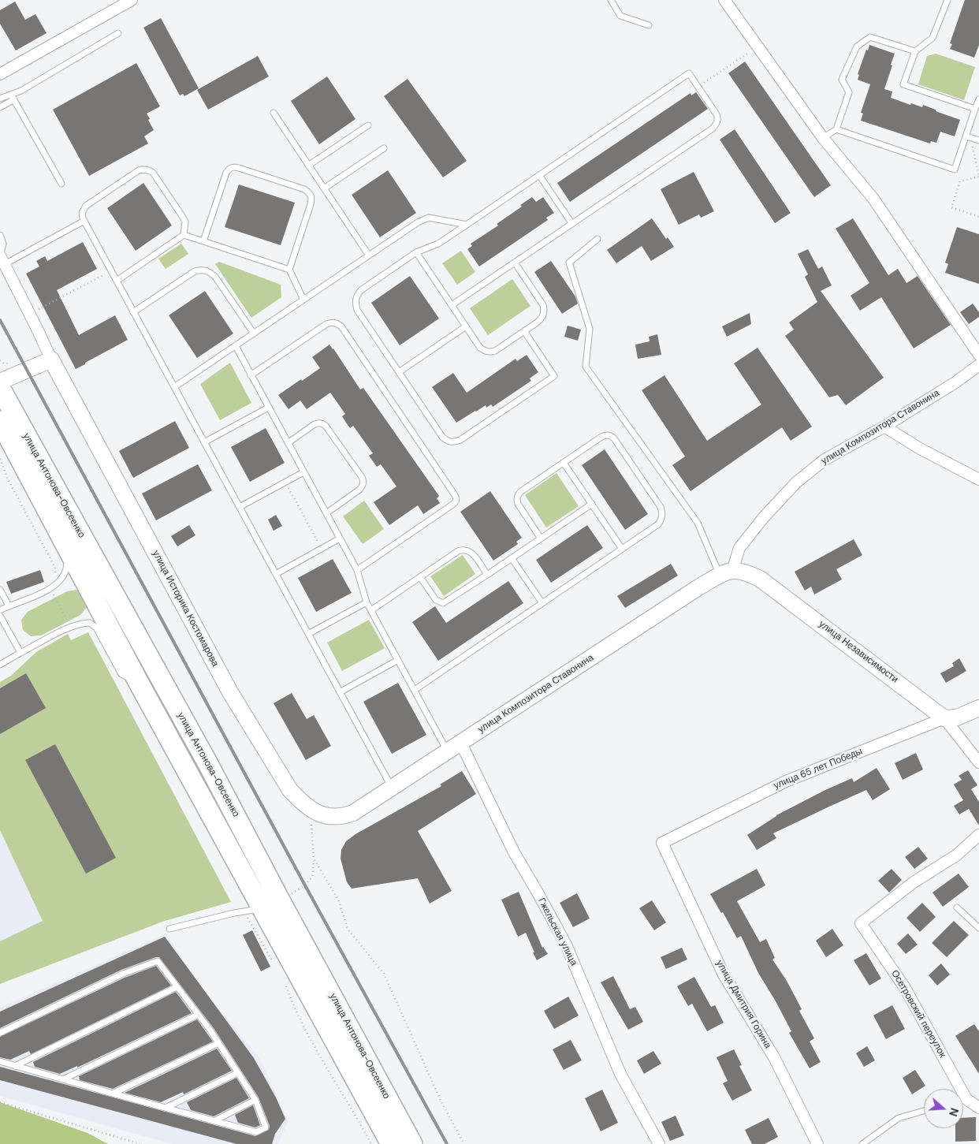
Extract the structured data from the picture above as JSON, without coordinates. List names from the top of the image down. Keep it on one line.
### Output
{"streets":{"highway":["улица Антонова-Овсеенко"],"street":["улица Композитора Ставонина","улица Историка Костомарова","улица Независимости","улица 65 лет Победы","Гжельская улица","улица Дмитрия Горина","Осетровский переулок"]},"crossings":[["улица Композитора Ставонина","улица Историка Костомарова"],["улица Композитора Ставонина","улица Независимости"],["улица Композитора Ставонина","Гжельская улица"],["улица Независимости","улица 65 лет Победы"],["улица 65 лет Победы","улица Дмитрия Горина"]],"north":"right"}
